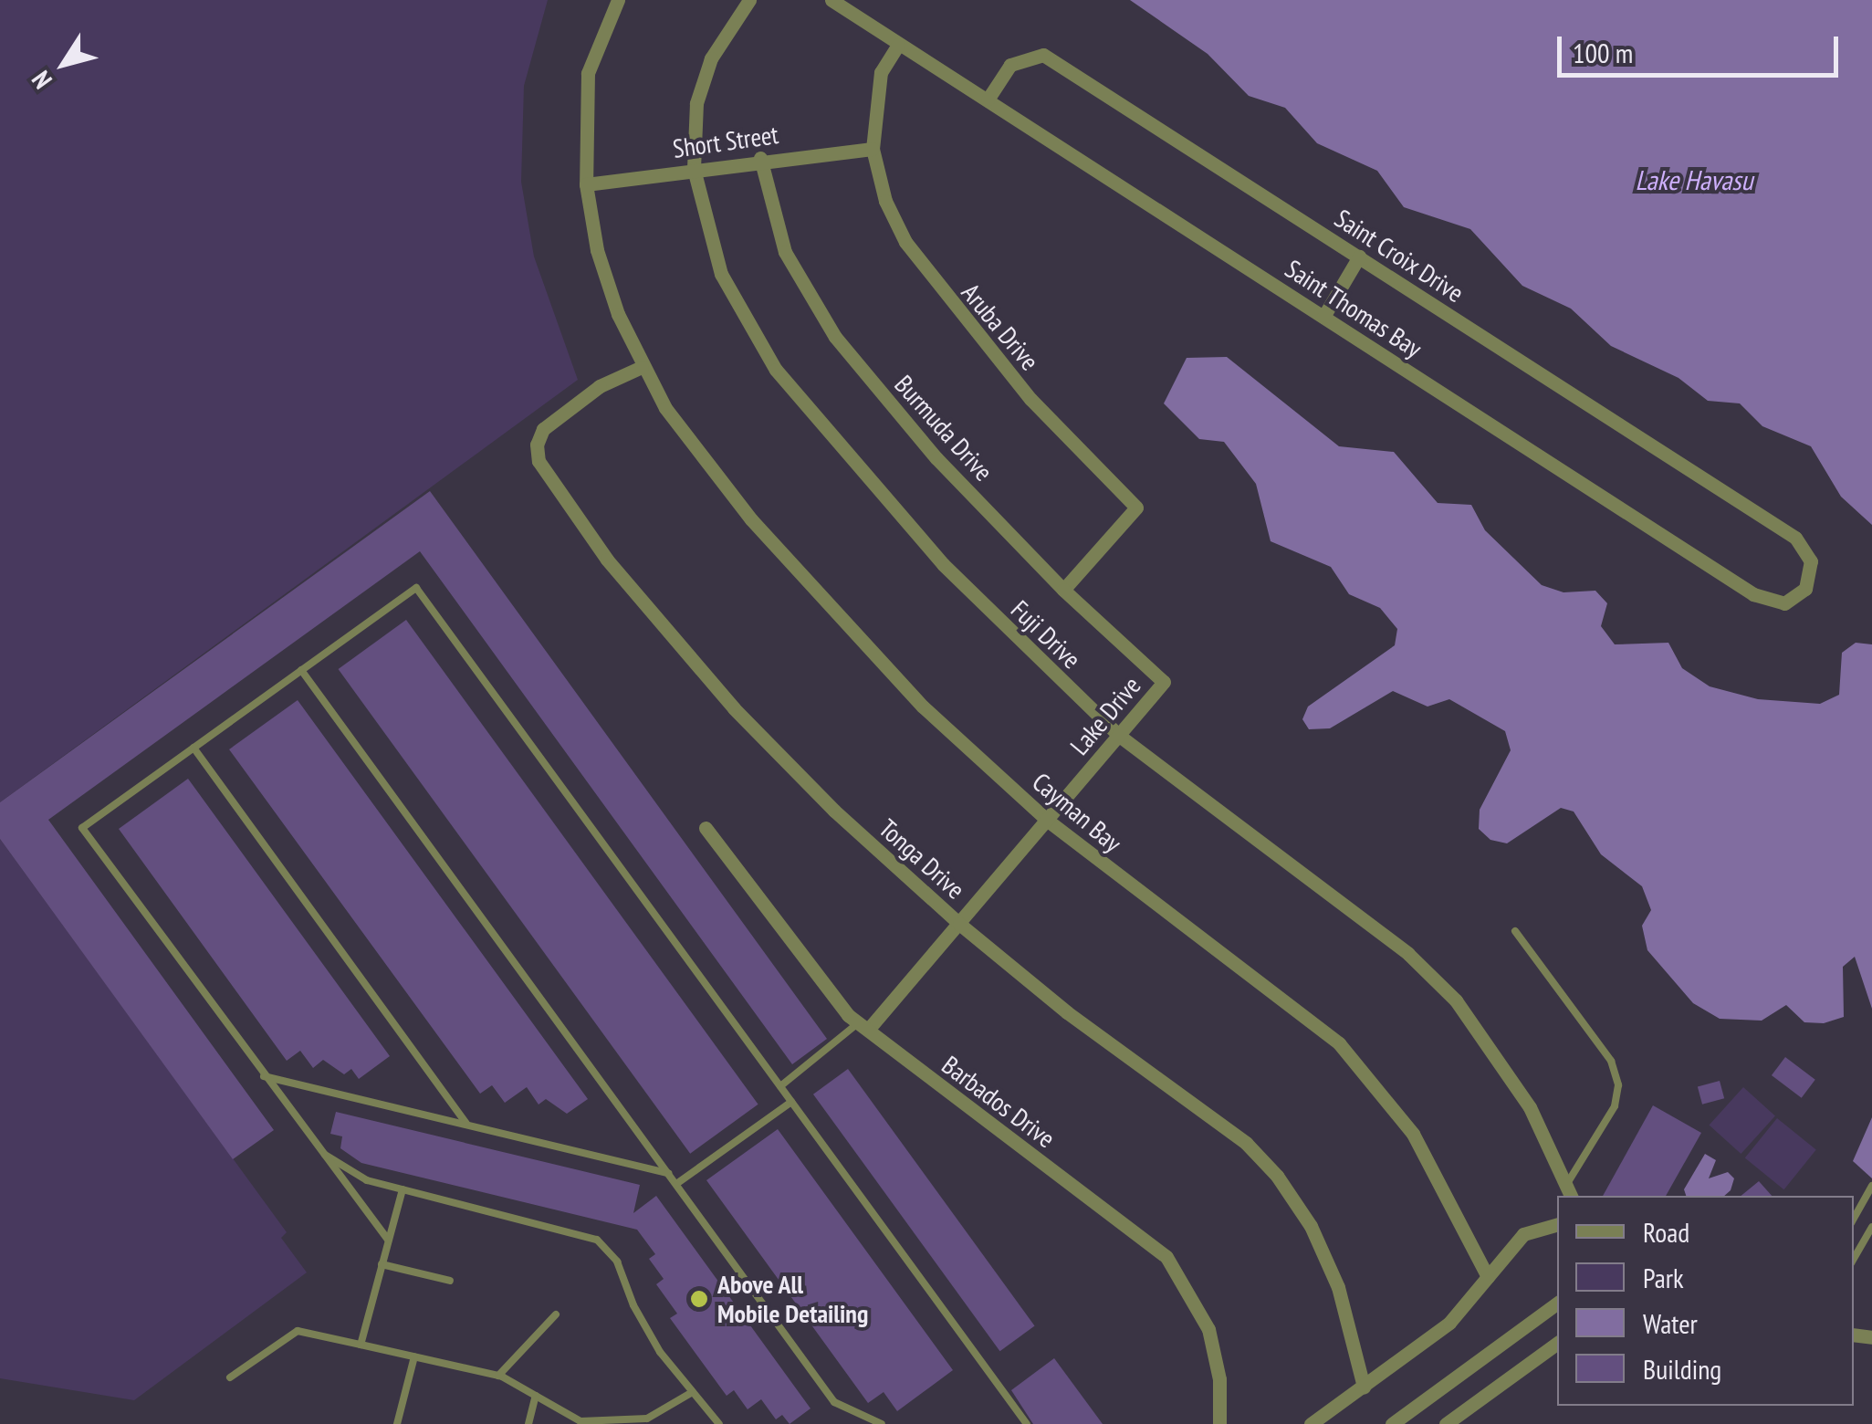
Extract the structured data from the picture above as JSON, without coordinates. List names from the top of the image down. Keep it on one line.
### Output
{"streets":{"street":["Short Street","Saint Croix Drive","Saint Thomas Bay","Aruba Drive","Burmuda Drive","Fuji Drive","Lake Drive","Cayman Bay","Tonga Drive","Barbados Drive"]},"crossings":[["Short Street","Aruba Drive"],["Short Street","Burmuda Drive"],["Short Street","Fuji Drive"],["Saint Croix Drive","Saint Thomas Bay"],["Saint Thomas Bay","Aruba Drive"],["Aruba Drive","Burmuda Drive"],["Burmuda Drive","Lake Drive"],["Fuji Drive","Lake Drive"],["Lake Drive","Cayman Bay"],["Lake Drive","Tonga Drive"],["Lake Drive","Barbados Drive"],["Cayman Bay","Tonga Drive"]],"water":["Lake Havasu"],"places":["Above All Mobile Detailing"],"legend":["Road","Park","Water","Building"],"scale_bar":"100 m","north":"bottom left"}
